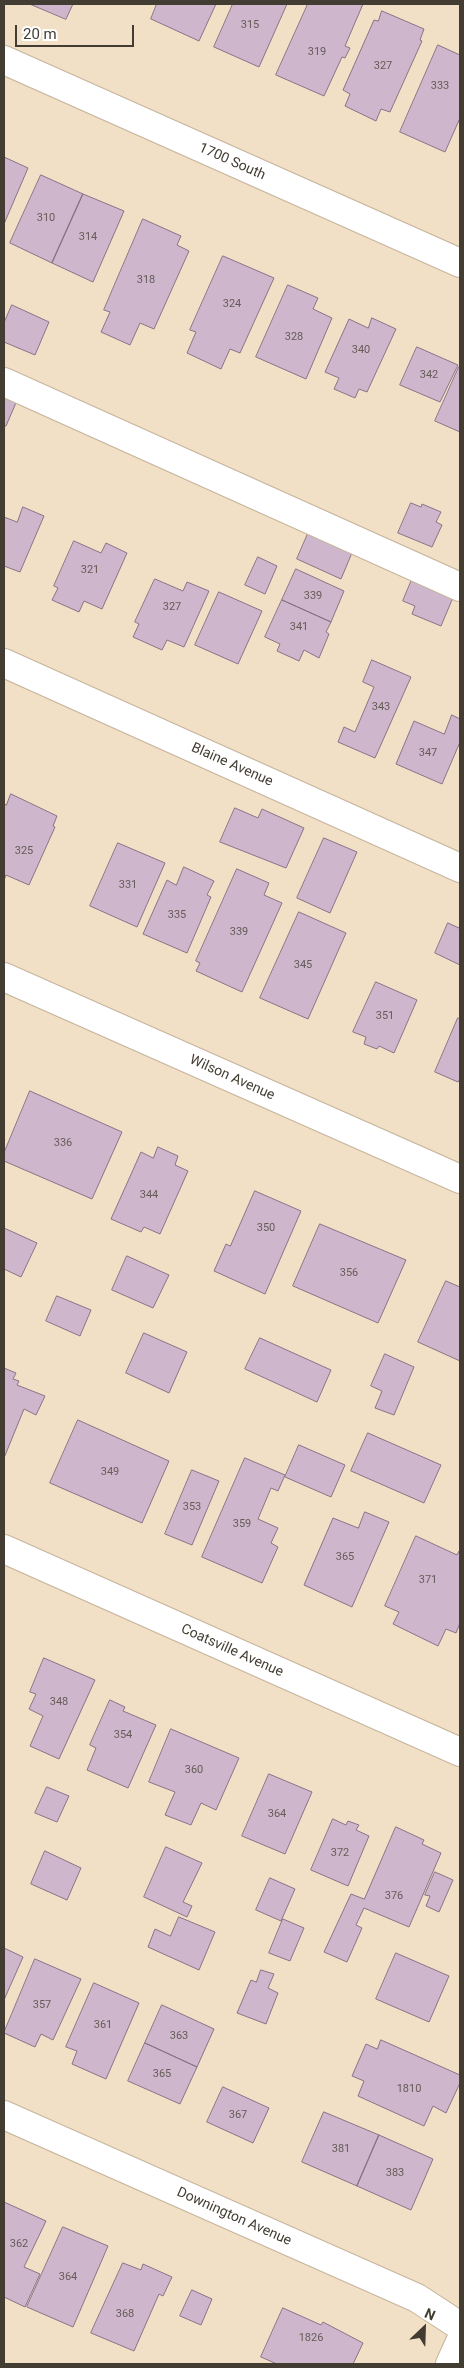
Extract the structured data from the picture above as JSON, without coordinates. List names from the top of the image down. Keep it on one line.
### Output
{"streets":{"street":["1700 South","Blaine Avenue","Wilson Avenue","Coatsville Avenue","Downington Avenue"]},"house_numbers":["315","319","327","333","310","314","318","324","328","340","342","321","339","327","341","343","347","325","331","335","339","345","351","336","344","350","356","349","353","359","365","371","348","354","360","364","372","376","357","361","363","365","1810","367","381","383","362","364","368","1826"],"scale_bar":"20 m","north":"top right"}
